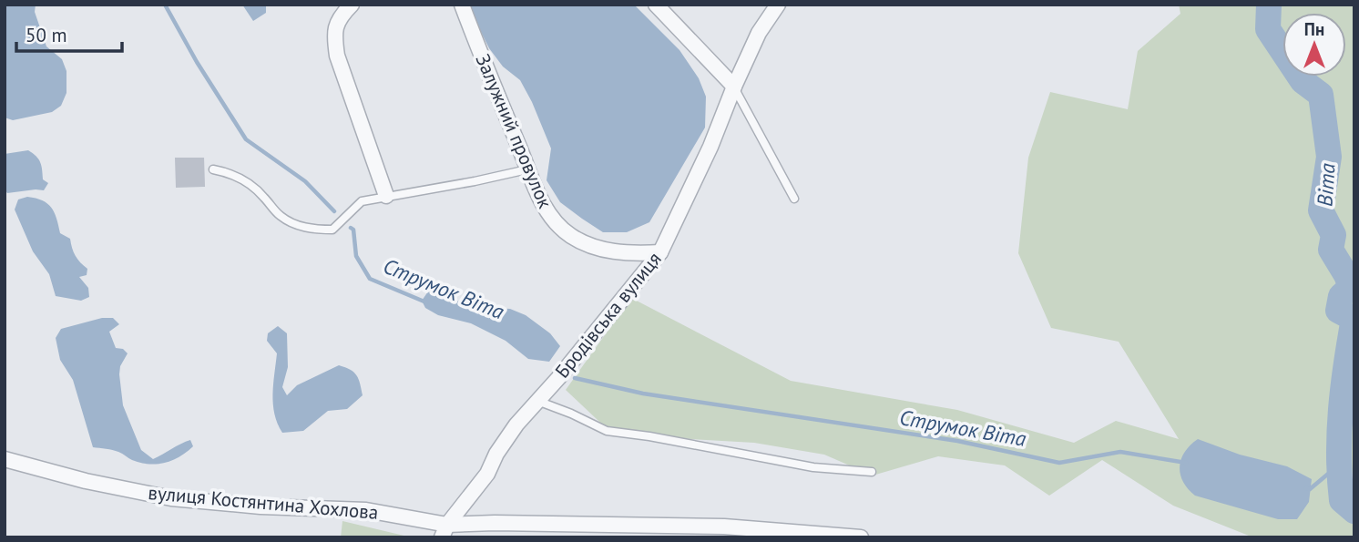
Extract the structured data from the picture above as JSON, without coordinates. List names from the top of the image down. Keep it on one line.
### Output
{"streets":{"street":["Залужний провулок","Бродівська вулиця","вулиця Костянтина Хохлова"]},"crossings":[["Залужний провулок","Бродівська вулиця"],["Бродівська вулиця","вулиця Костянтина Хохлова"]],"water":["Віта","Струмок Віта"],"scale_bar":"50 m","north":"top"}
